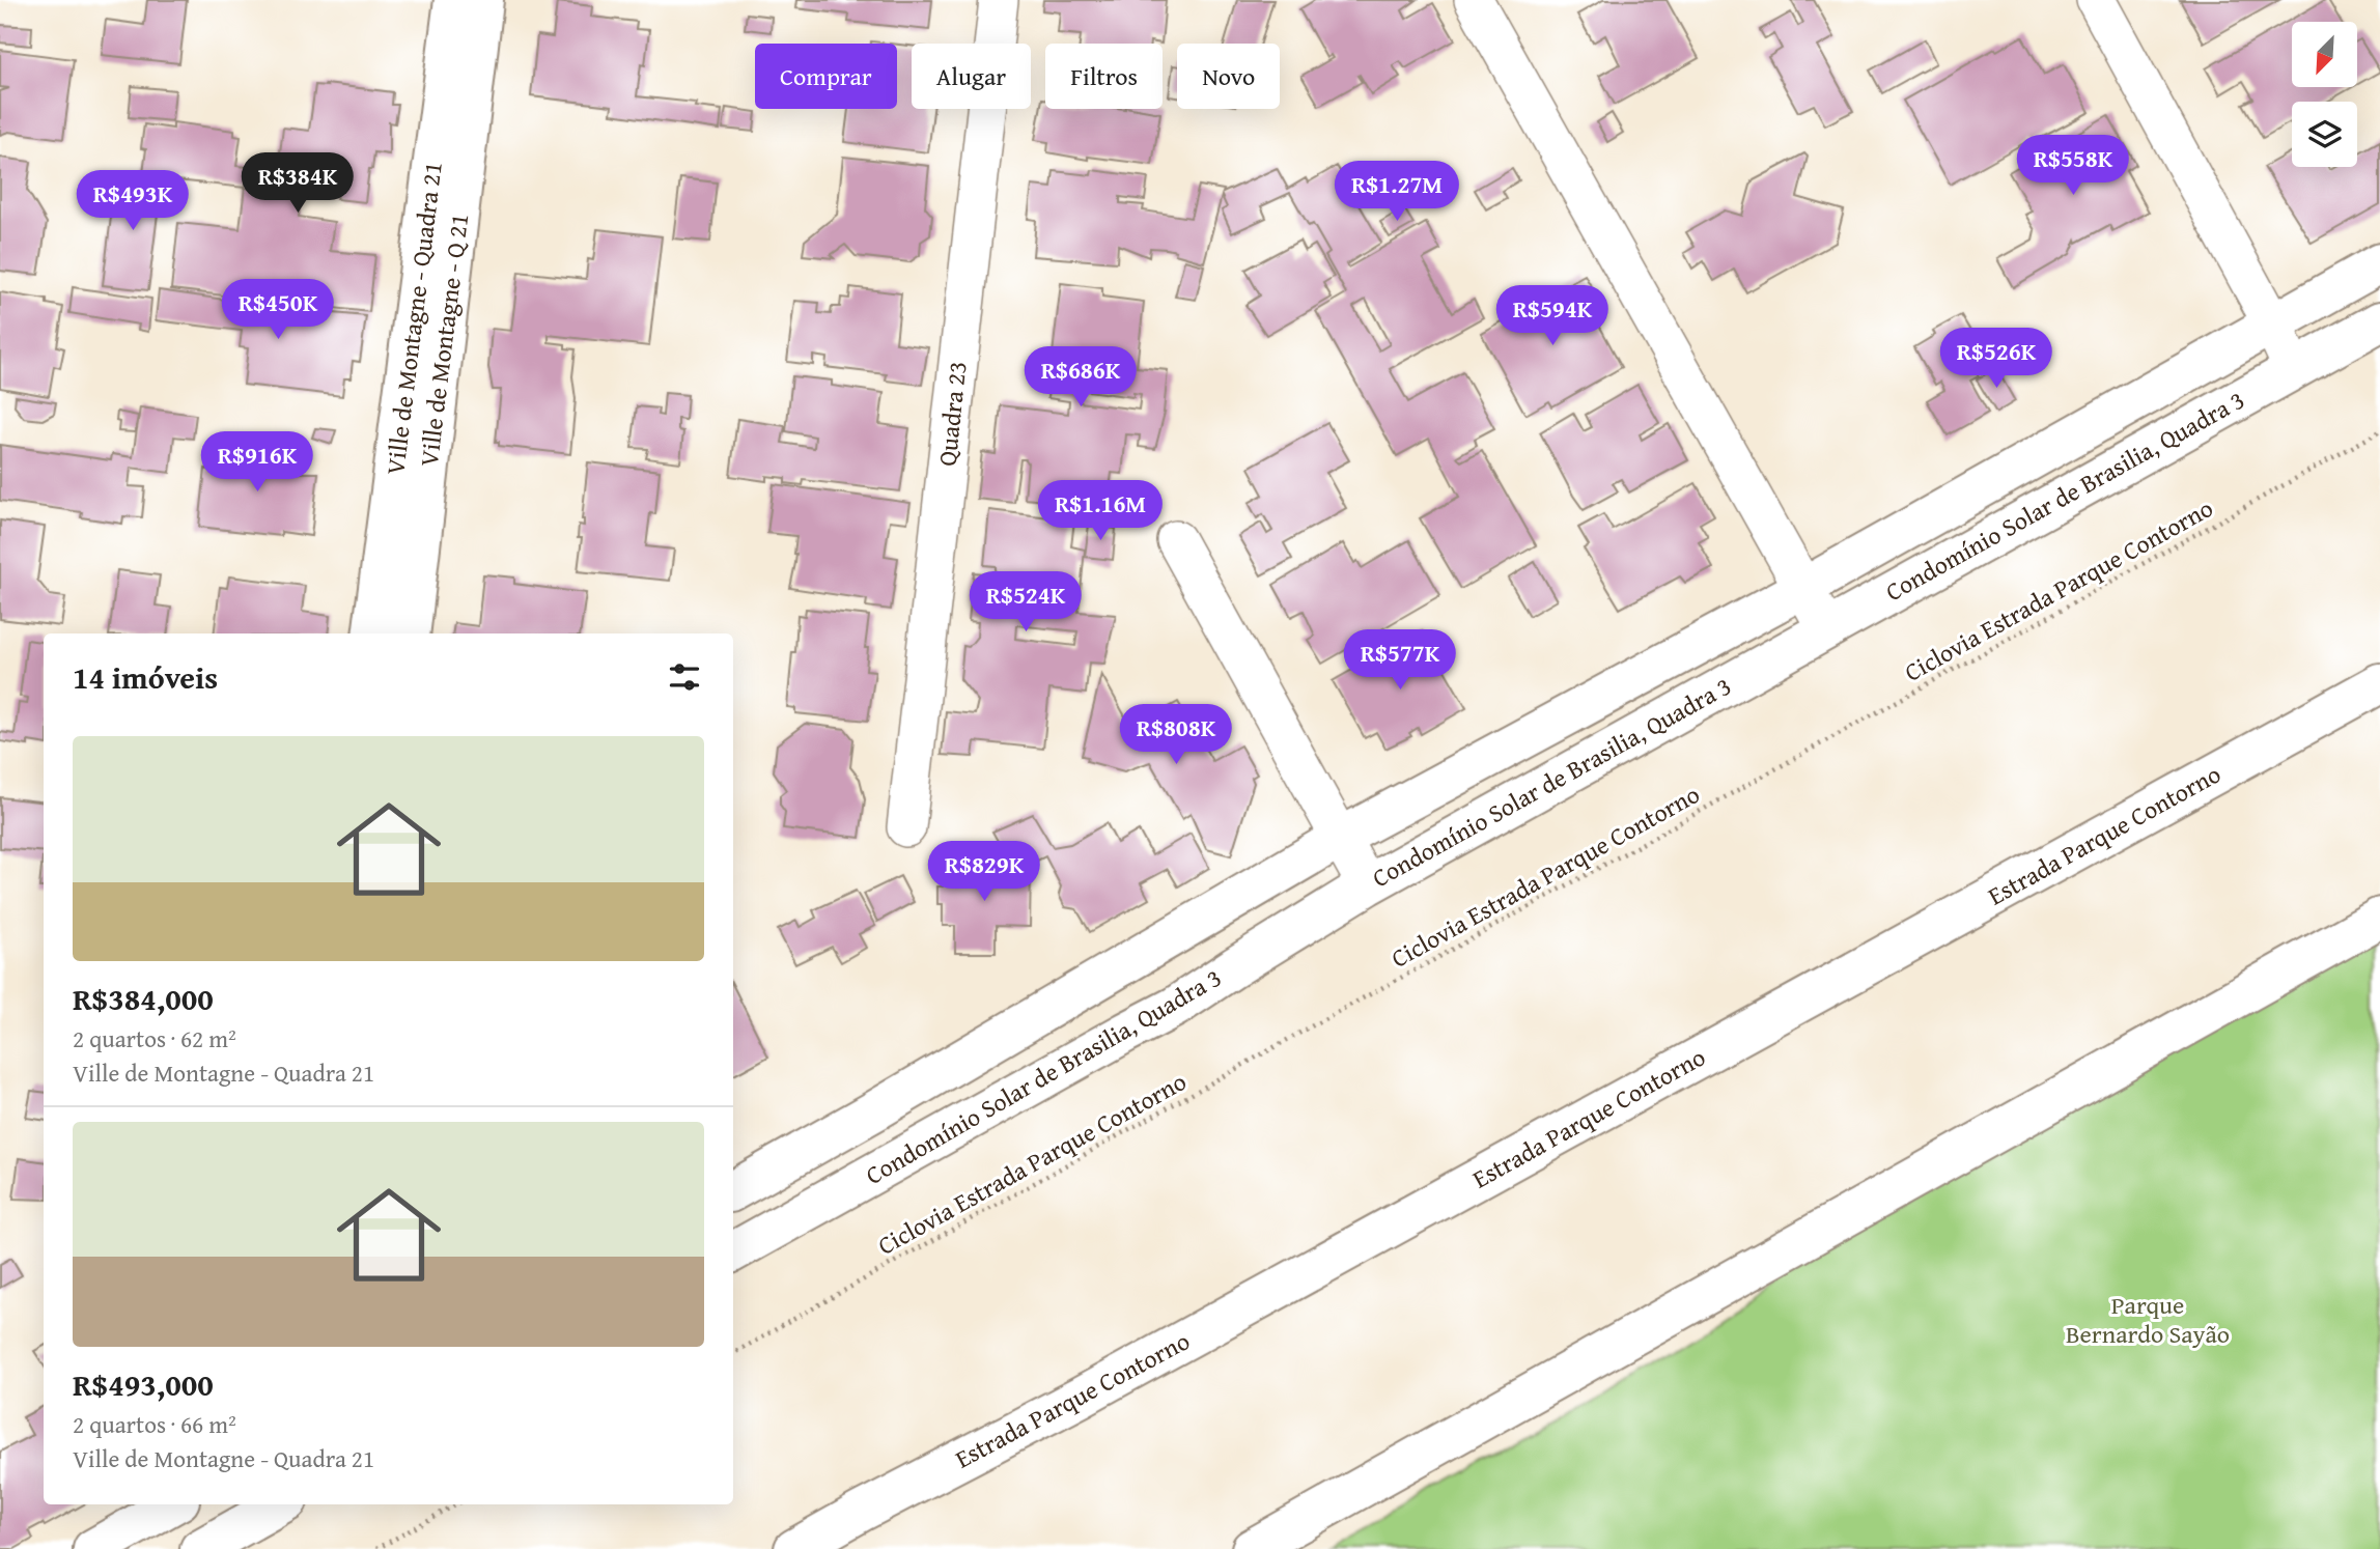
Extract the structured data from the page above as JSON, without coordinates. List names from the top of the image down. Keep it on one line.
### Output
{"streets":{"street":["Ville de Montagne - Quadra 21","Ville de Montagne - Q 21","Quadra 23","Condomínio Solar de Brasilia, Quadra 3","Estrada Parque Contorno"],"path":["Ciclovia Estrada Parque Contorno"]},"parks":["Parque Bernardo Sayão"],"north":"bottom left","page":{"chip":["Comprar","Alugar","Filtros","Novo"],"price":["R$558K","R$384K","R$1.27M","R$493K","R$450K","R$594K","R$526K","R$686K","R$916K","R$1.16M","R$524K","R$577K","R$808K","R$829K"],"heading":"14 imóveis","list":[{"name":"R$384,000","note":"2 quartos · 62 m² · Ville de Montagne - Quadra 21"},{"name":"R$493,000","note":"2 quartos · 66 m² · Ville de Montagne - Quadra 21"}]}}
